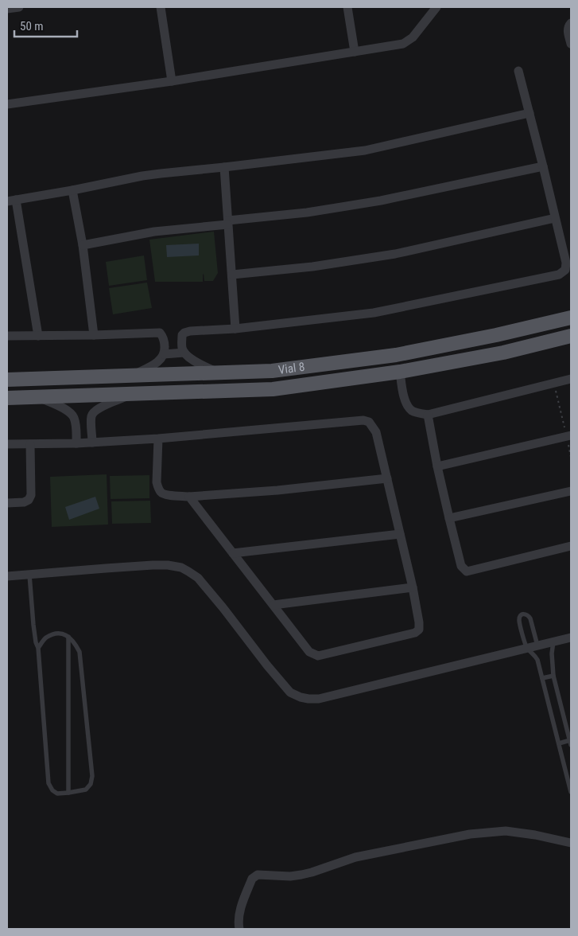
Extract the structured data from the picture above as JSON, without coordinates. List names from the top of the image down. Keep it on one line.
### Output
{"streets":{"main road":["Vial 8"]},"scale_bar":"50 m"}
